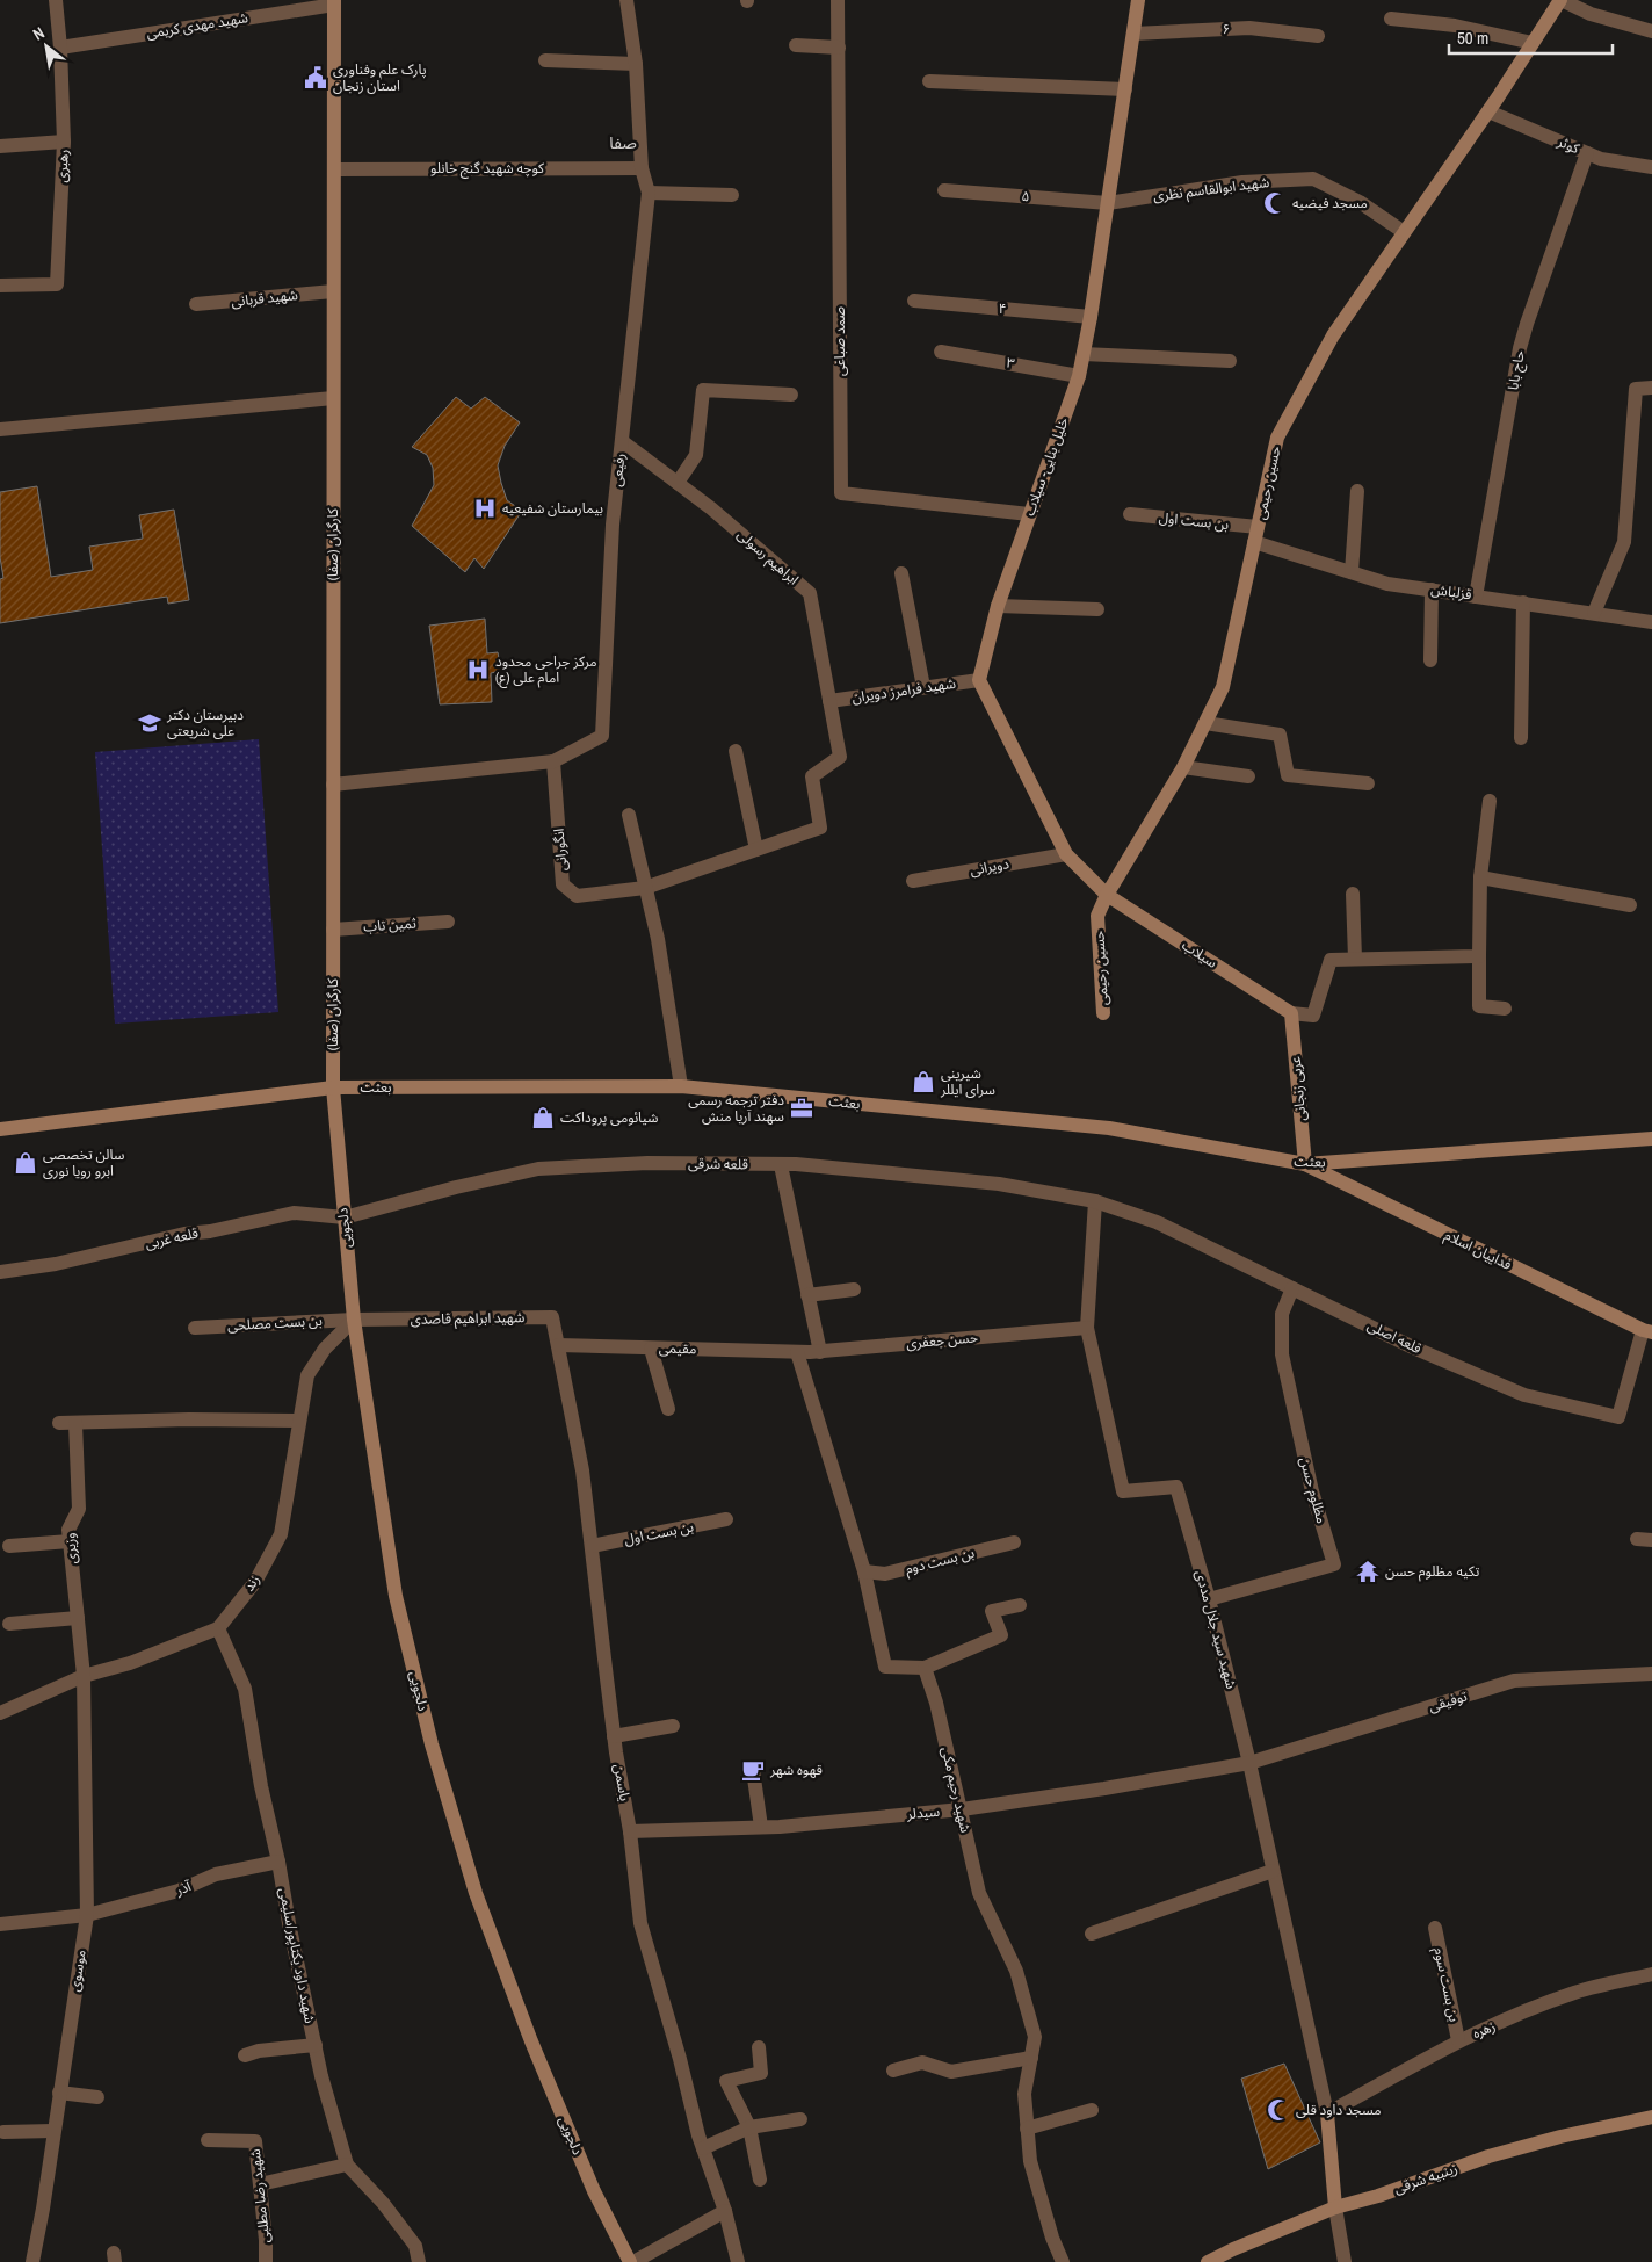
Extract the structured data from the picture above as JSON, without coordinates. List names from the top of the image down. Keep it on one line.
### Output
{"streets":{"main road":["خلیل بنایی- سیلاب","حسین رحیمی","کارگران (صفا)","سیلاب","بعثت","عربی زنجانی","دلجویی","فداییان اسلام","زینبیه شرقی"],"street":["شهید مهدی کریمی","۶","کوثر","رهبری","کوچه شهید گنج خانلو","شهید ابوالقاسم نظری","۵","شهید قربانی","۴","صمد صباغی","۳","حاج بابا","رفیعی","بن بست اول","ابراهیم رسولی","قزلباش","شهید فرامرز دویران","انگورانی","دویرانی","ثمین تاب","قلعه شرقی","قلعه غربی","شهید ابراهیم قاصدی","بن بست مصلحی","قلعه اصلی","حسن جعفری","مقیمی","مظلوم حسن","وزیری","بن بست دوم","زند","شهید سید جلال مددی","توفیقی","یاسمن","شهید رحیم مکی","سیدلر","آذر","شهید داود یکتاپور/سلیمی","موسوی","بن بست سوم","زهره","شهید رضا مطلبی"]},"crossings":[["شهید مهدی کریمی","رهبری"],["شهید مهدی کریمی","کارگران (صفا)"],["۶","خلیل بنایی- سیلاب"],["کوثر","حاج بابا"],["کوثر","حسین رحیمی"],["کوچه شهید گنج خانلو","رفیعی"],["کوچه شهید گنج خانلو","کارگران (صفا)"],["شهید ابوالقاسم نظری","۵"],["شهید ابوالقاسم نظری","خلیل بنایی- سیلاب"],["شهید ابوالقاسم نظری","حسین رحیمی"],["۵","خلیل بنایی- سیلاب"],["شهید قربانی","کارگران (صفا)"],["۴","خلیل بنایی- سیلاب"],["صمد صباغی","خلیل بنایی- سیلاب"],["۳","خلیل بنایی- سیلاب"],["حاج بابا","قزلباش"],["خلیل بنایی- سیلاب","شهید فرامرز دویران"],["رفیعی","کارگران (صفا)"],["رفیعی","ابراهیم رسولی"],["رفیعی","انگورانی"],["حسین رحیمی","بن بست اول"],["حسین رحیمی","قزلباش"],["حسین رحیمی","سیلاب"],["بن بست اول","یاسمن"],["کارگران (صفا)","ثمین تاب"],["کارگران (صفا)","بعثت"],["کارگران (صفا)","دلجویی"],["ابراهیم رسولی","شهید فرامرز دویران"],["ابراهیم رسولی","انگورانی"],["سیلاب","عربی زنجانی"],["بعثت","عربی زنجانی"],["بعثت","دلجویی"],["بعثت","فداییان اسلام"],["عربی زنجانی","فداییان اسلام"],["قلعه شرقی","دلجویی"],["قلعه شرقی","قلعه غربی"],["قلعه شرقی","قلعه اصلی"],["قلعه شرقی","شهید سید جلال مددی"],["دلجویی","قلعه غربی"],["دلجویی","شهید ابراهیم قاصدی"],["دلجویی","بن بست مصلحی"],["دلجویی","زند"],["فداییان اسلام","قلعه اصلی"],["شهید ابراهیم قاصدی","بن بست مصلحی"],["شهید ابراهیم قاصدی","مقیمی"],["شهید ابراهیم قاصدی","زند"],["شهید ابراهیم قاصدی","یاسمن"],["بن بست مصلحی","زند"],["قلعه اصلی","مظلوم حسن"],["قلعه اصلی","شهید سید جلال مددی"],["حسن جعفری","مقیمی"],["حسن جعفری","شهید سید جلال مددی"],["مقیمی","یاسمن"],["مظلوم حسن","شهید سید جلال مددی"],["وزیری","زند"],["وزیری","موسوی"],["زند","شهید داود یکتاپور/سلیمی"],["زند","موسوی"],["شهید سید جلال مددی","توفیقی"],["شهید سید جلال مددی","سیدلر"],["شهید سید جلال مددی","زهره"],["توفیقی","سیدلر"],["یاسمن","سیدلر"],["شهید رحیم مکی","سیدلر"],["آذر","شهید داود یکتاپور/سلیمی"],["آذر","موسوی"],["بن بست سوم","زهره"]],"districts":["صفا"],"places":{"public building":["پارک علم وفناوری استان زنجان"],"mosque":["مسجد فیضیه","مسجد داود قلی"],"hospital":["بیمارستان شفیعیه","مرکز جراحی محدود امام علی (ع)"],"school or university":["دبیرستان دکتر علی شریعتی"],"shop":["شیرینی سرای ایللر","شیائومی پروداکت","سالن تخصصی ابرو رویا نوری"],"office":["دفتر ترجمه رسمی سهند آریا منش"],"temple":["تکیه مظلوم حسن"],"cafe":["قهوه شهر"]},"scale_bar":"50 m","north":"top left"}
